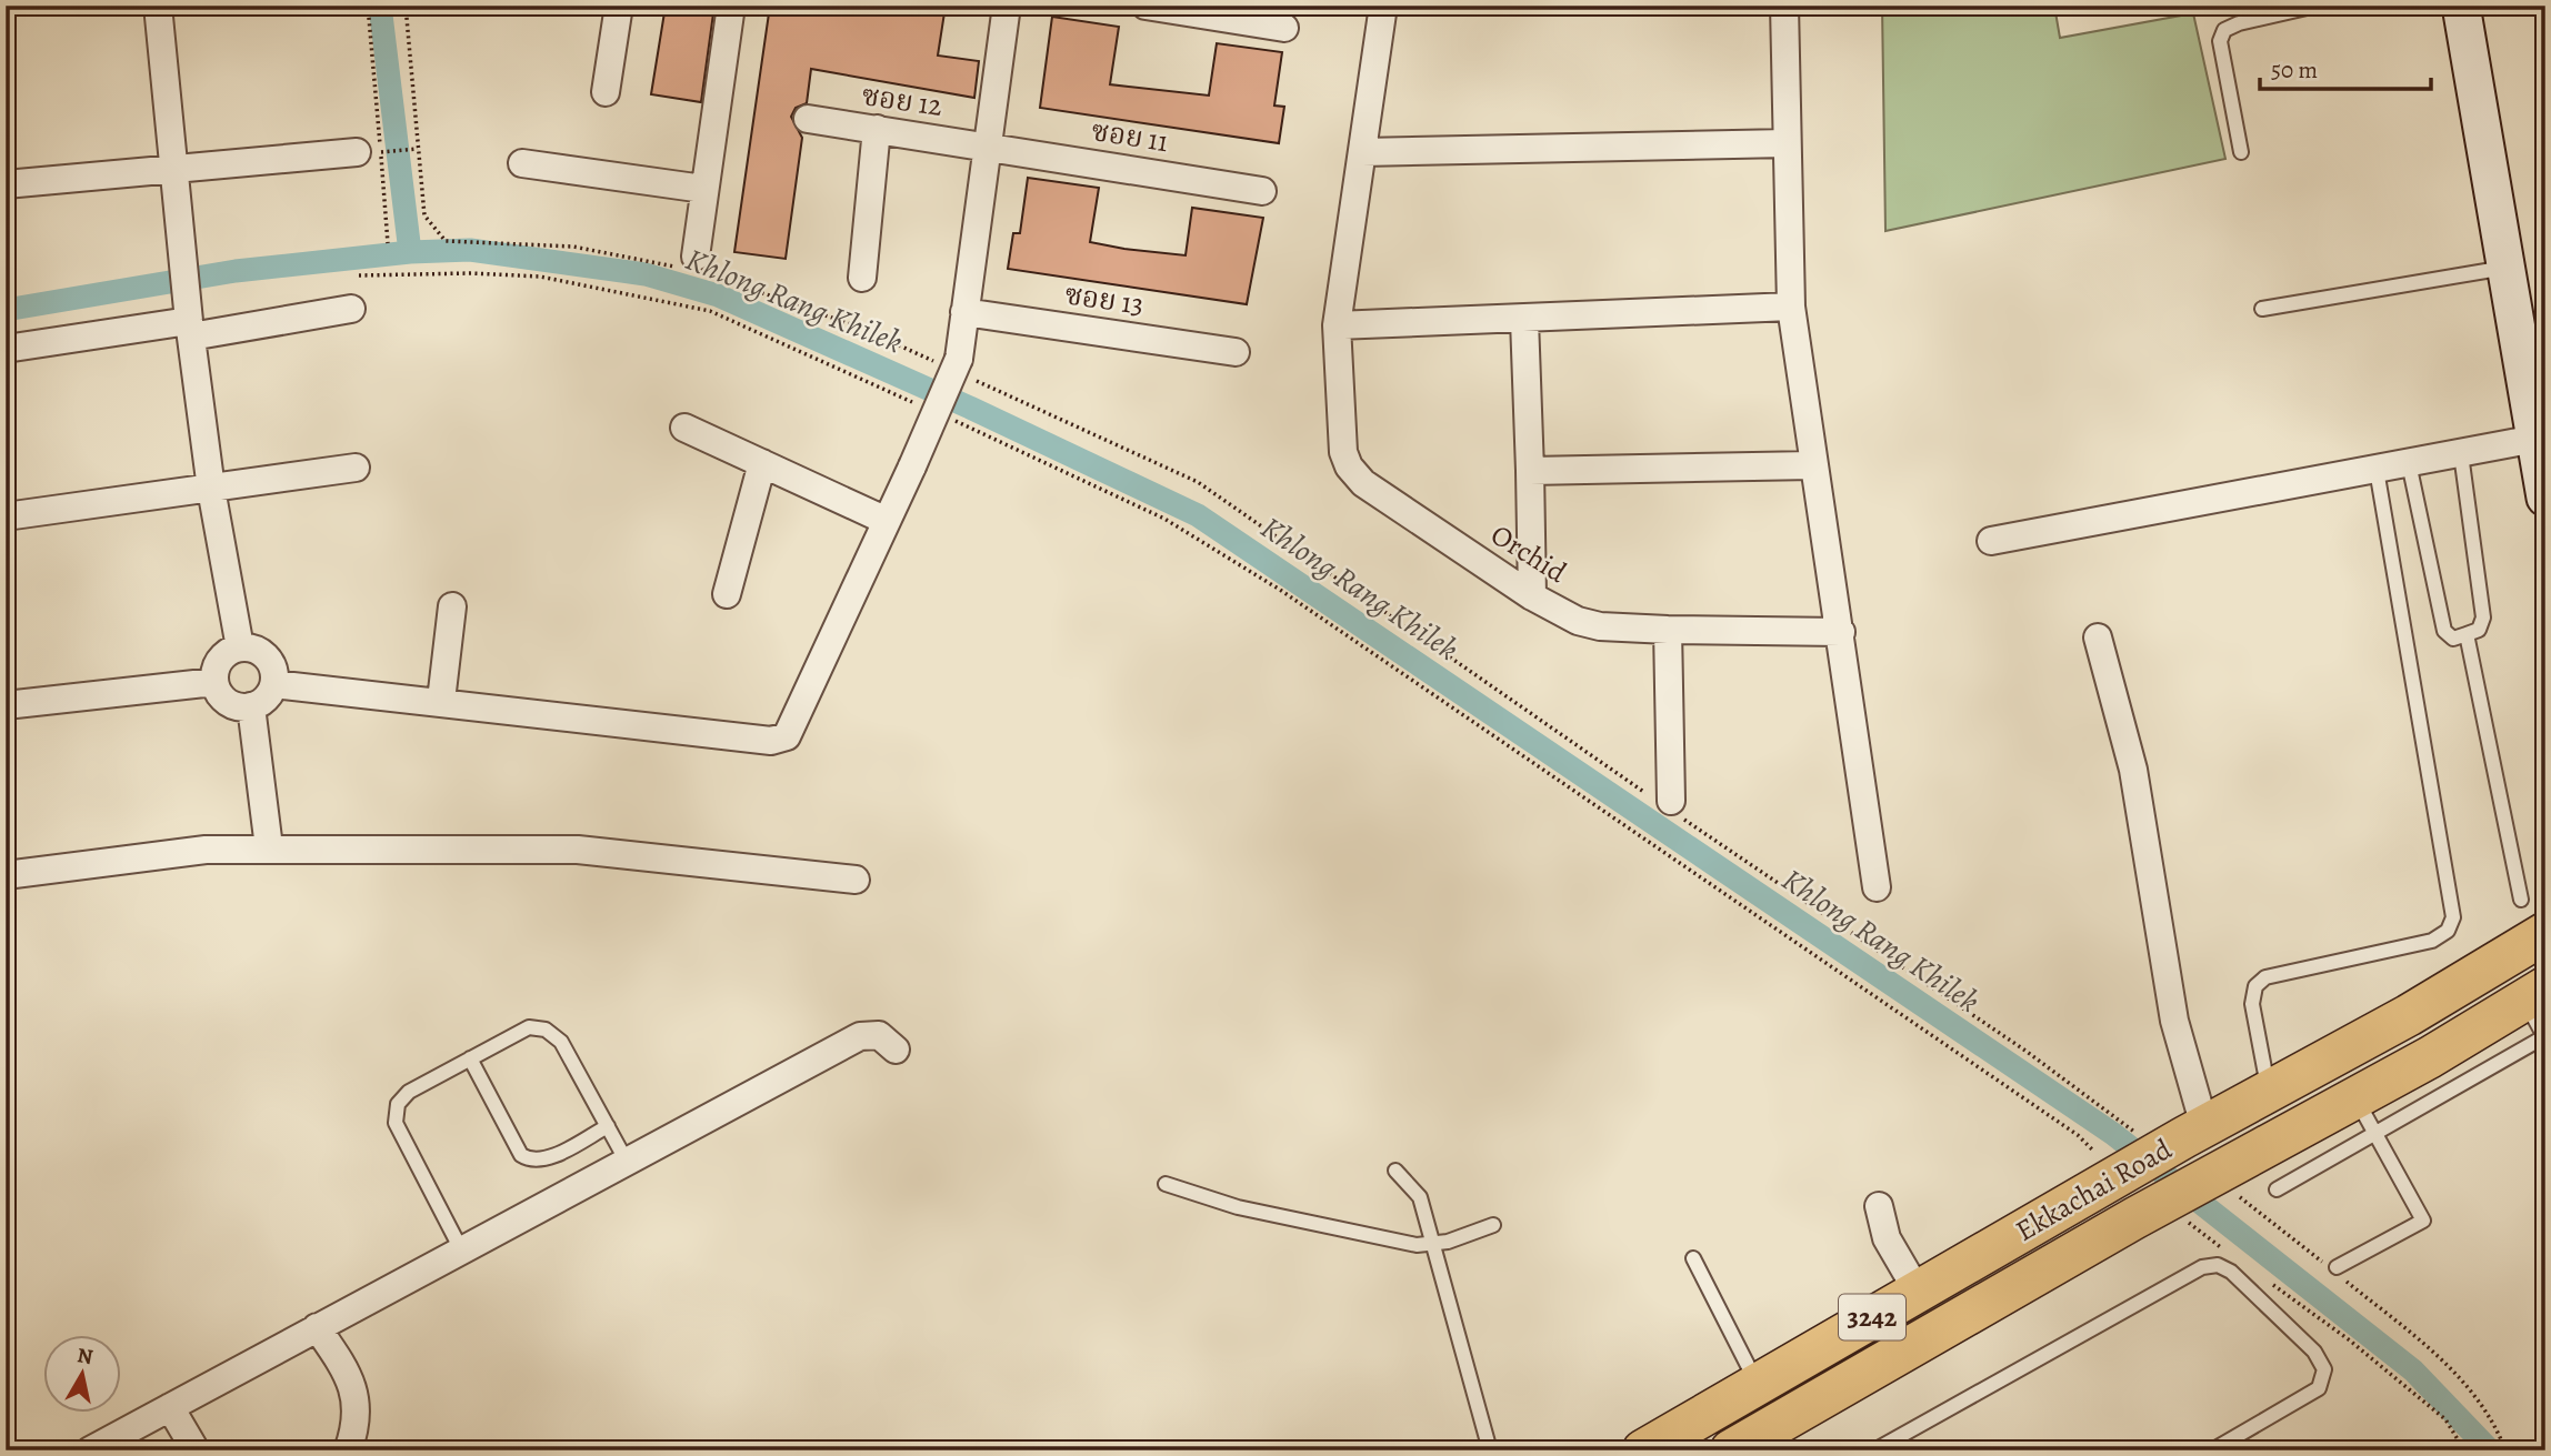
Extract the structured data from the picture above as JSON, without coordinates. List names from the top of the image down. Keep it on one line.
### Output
{"streets":{"main road":["Ekkachai Road","3242"],"street":["ซอย 12","ซอย 11","ซอย 13","Orchid"]},"crossings":[["ซอย 12","ซอย 11"]],"water":["Khlong Rang Khilek"],"scale_bar":"50 m","north":"top"}
